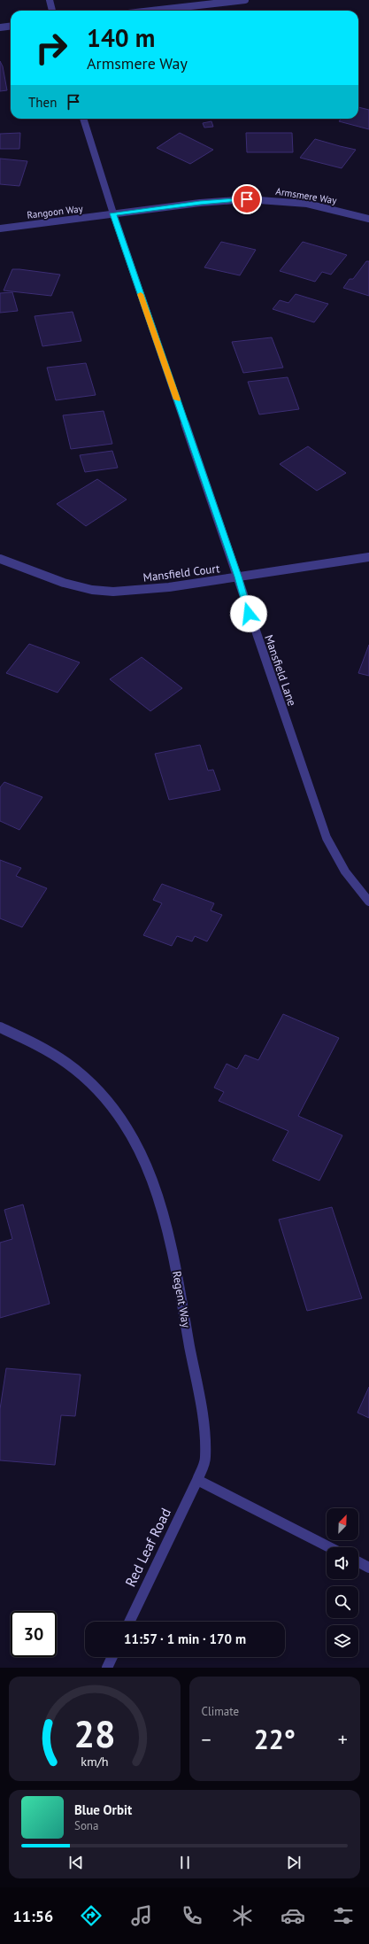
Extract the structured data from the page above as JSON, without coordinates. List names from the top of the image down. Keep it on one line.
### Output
{"streets":{"street":["Armsmere Way","Rangoon Way","Mansfield Court","Mansfield Lane","Regent Way","Red Leaf Road"]},"crossings":[["Armsmere Way","Rangoon Way"],["Armsmere Way","Mansfield Lane"],["Rangoon Way","Mansfield Lane"],["Mansfield Court","Mansfield Lane"],["Regent Way","Red Leaf Road"]],"north":"top right","page":{"turn":["140 m","Armsmere Way"],"then":"Then","limit":"30","trip":"11:57 · 1 min · 170 m","tile":"Climate","heat":["−","22°","+"],"song":["Blue Orbit","Sona"],"tabs":"11:56","gauge":["28","km/h"]}}
